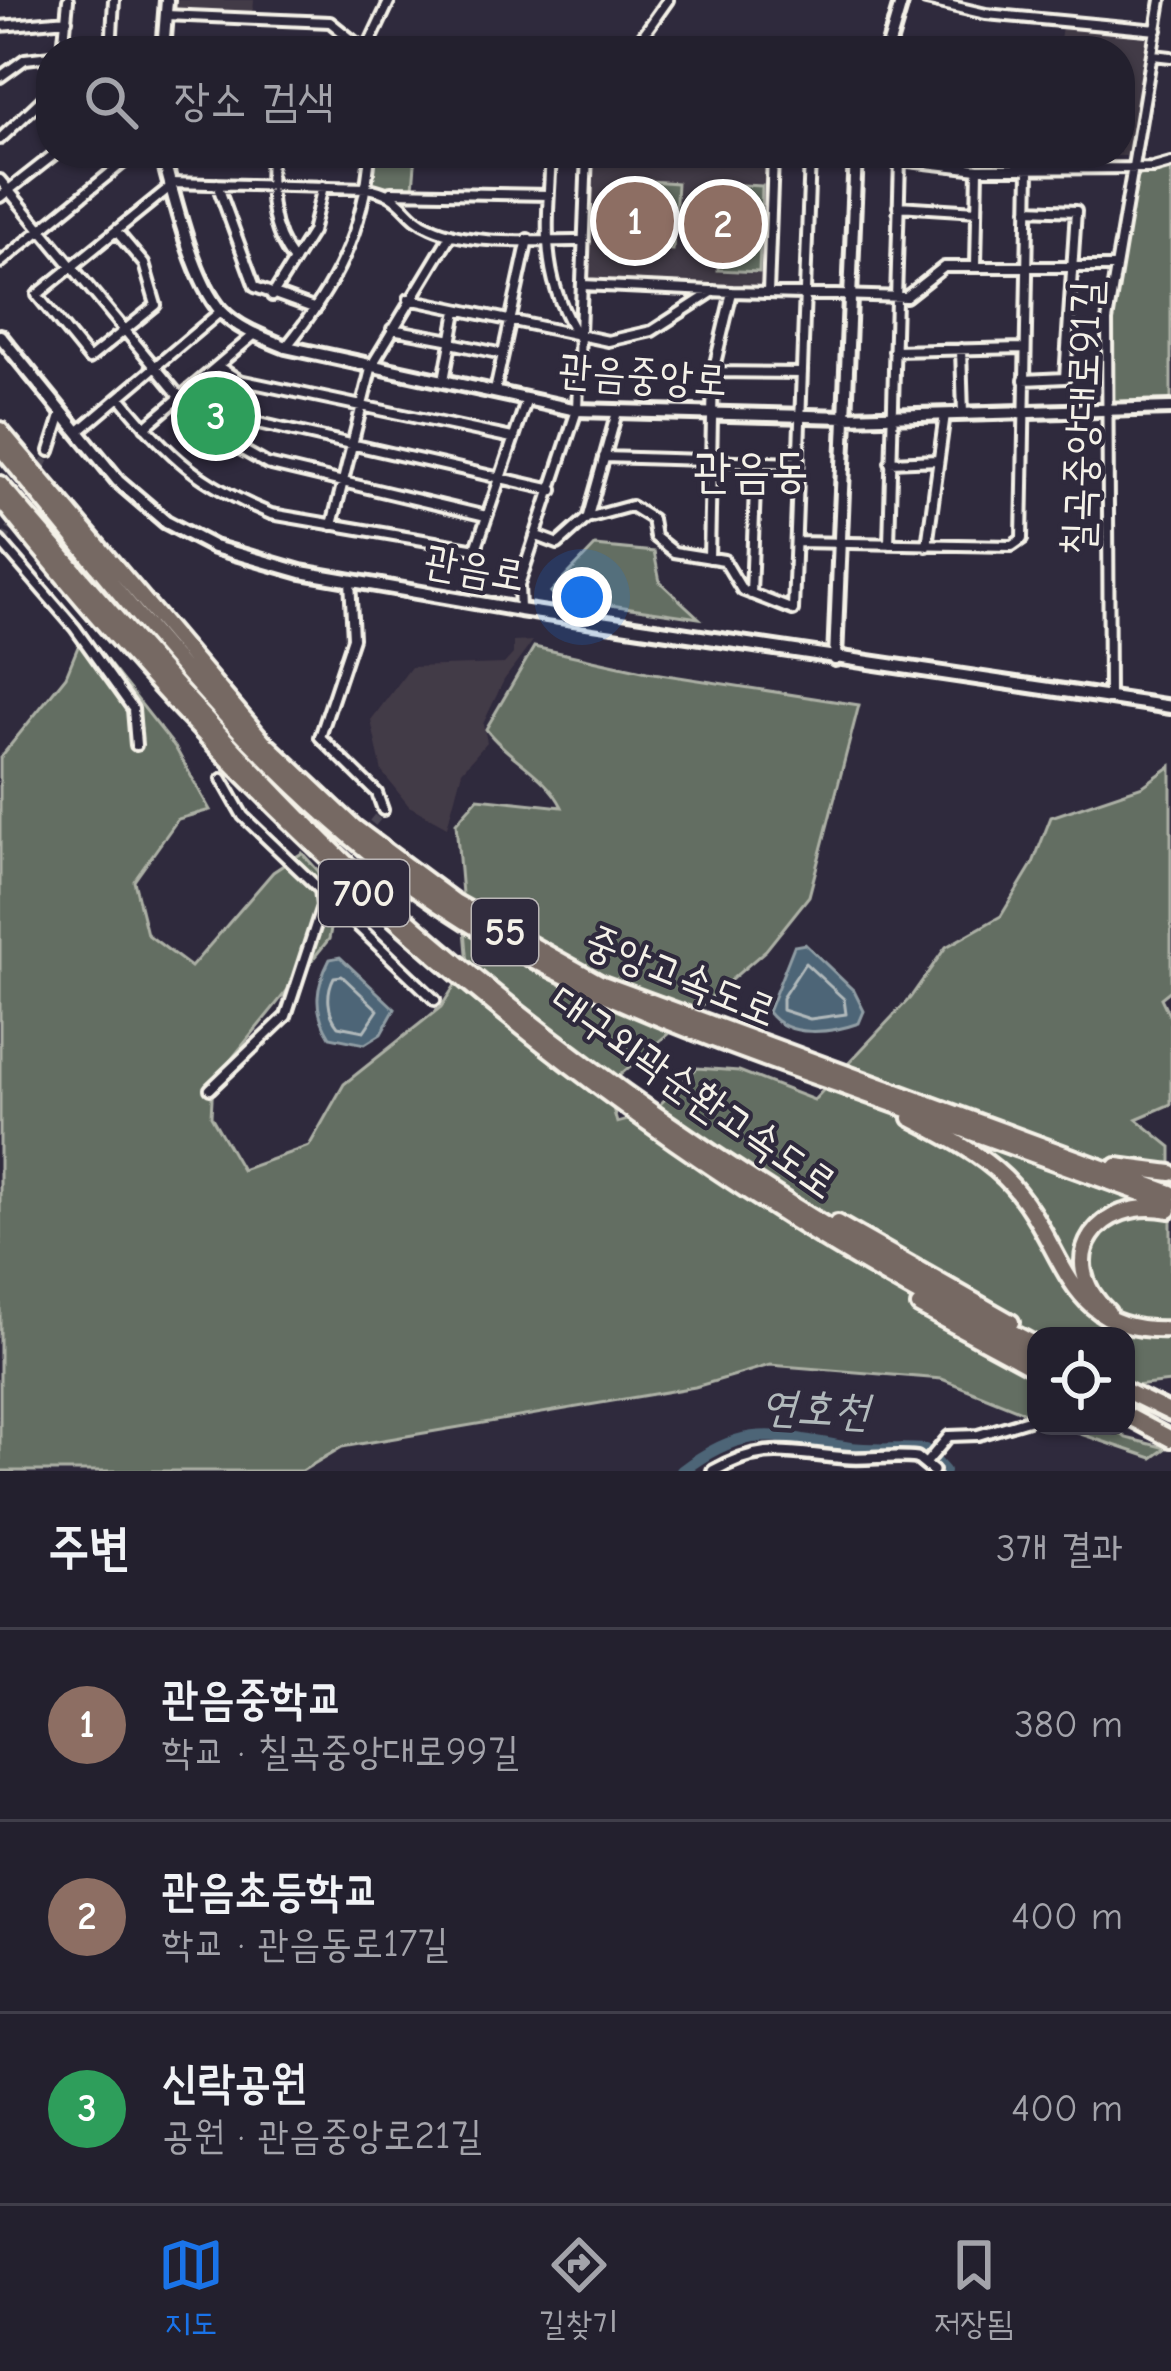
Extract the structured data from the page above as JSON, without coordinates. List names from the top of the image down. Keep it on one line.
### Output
{"streets":{"highway":["700","55","중앙고속도로","대구외곽순환고속도로"],"main road":["관음중앙로","관음로"],"street":["칠곡중앙대로91길"]},"crossings":[["관음중앙로","칠곡중앙대로91길"],["칠곡중앙대로91길","관음로"]],"districts":["관음동"],"water":["연호천"],"page":{"search":"장소 검색","pins":["1","2","3"],"heading":["주변","3개 결과"],"list":[{"mark":"1","name":"관음중학교","note":"학교 · 칠곡중앙대로99길","value":"380 m"},{"mark":"2","name":"관음초등학교","note":"학교 · 관음동로17길","value":"400 m"},{"mark":"3","name":"신락공원","note":"공원 · 관음중앙로21길","value":"400 m"}],"nav":["지도","길찾기","저장됨"]}}
